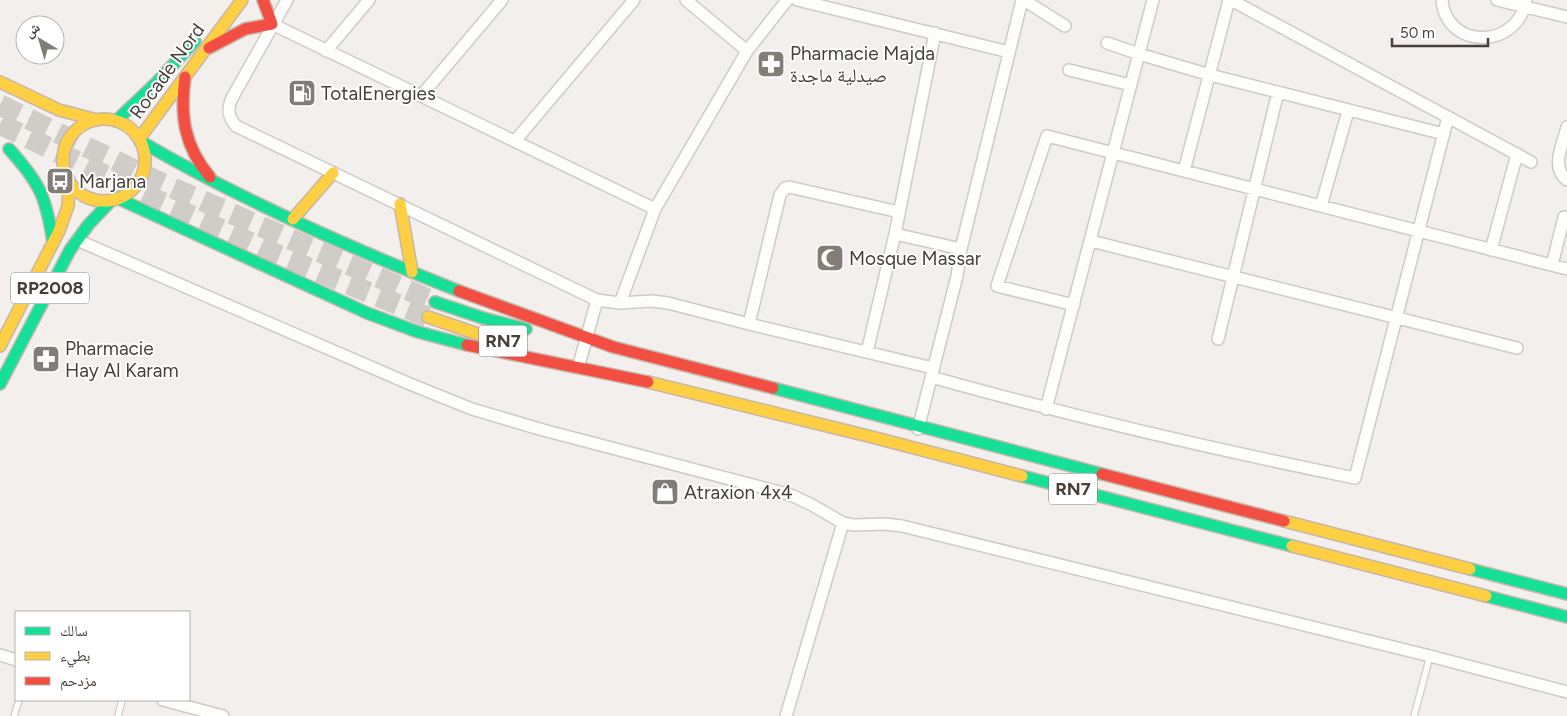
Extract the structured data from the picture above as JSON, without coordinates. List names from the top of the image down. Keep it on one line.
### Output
{"streets":{"highway":["Rocade Nord","RP2008","RN7"]},"crossings":[["Rocade Nord","RP2008"]],"places":{"pharmacy":["Pharmacie Majda صيدلية ماجدة","Pharmacie Hay Al Karam"],"fuel station":["TotalEnergies"],"bus stop":["Marjana"],"mosque":["Mosque Massar"],"shop":["Atraxion 4x4"]},"legend":["سالك","بطيء","مزدحم"],"scale_bar":"50 m","north":"top left"}
